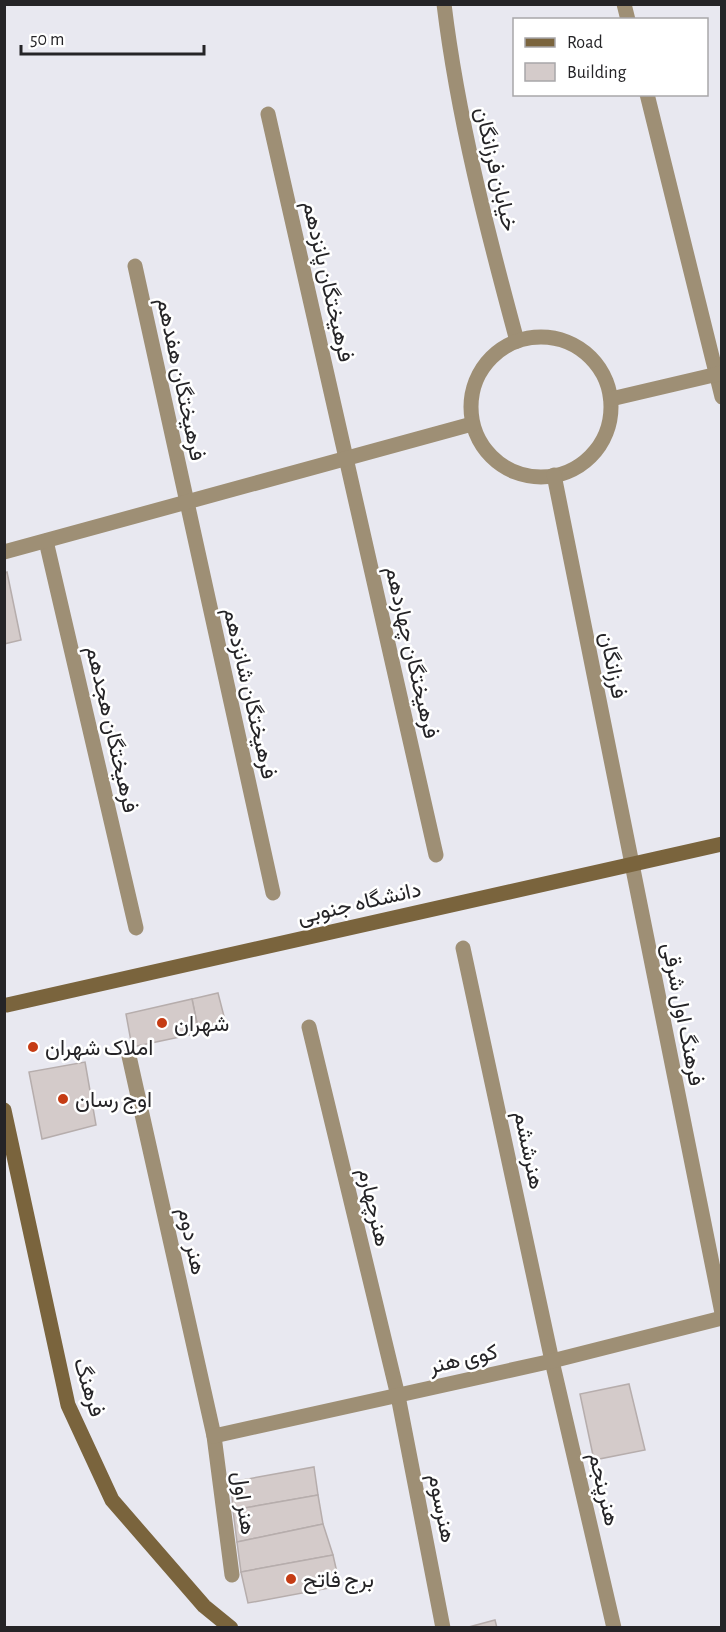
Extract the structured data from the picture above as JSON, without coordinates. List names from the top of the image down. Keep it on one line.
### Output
{"streets":{"street":["خیابان فرزانگان","فرهیختگان پانزدهم","فرهیختگان هفدهم","فرهیختگان چهاردهم","فرزانگان","فرهیختگان شانزدهم","فرهیختگان هجدهم","دانشگاه جنوبی","فرهنگ اول شرقی","هنرششم","هنرچهارم","هنر دوم","کوی هنر","فرهنگ","هنرپنجم","هنر اول","هنرسوم"]},"crossings":[["خیابان فرزانگان","فرزانگان"],["فرهیختگان پانزدهم","فرهیختگان چهاردهم"],["فرهیختگان هفدهم","فرهیختگان شانزدهم"],["فرزانگان","دانشگاه جنوبی"],["فرزانگان","فرهنگ اول شرقی"],["دانشگاه جنوبی","فرهنگ اول شرقی"],["هنرششم","کوی هنر"],["هنرششم","هنرپنجم"],["هنرچهارم","کوی هنر"],["هنرچهارم","هنرسوم"],["هنر دوم","کوی هنر"],["هنر دوم","هنر اول"],["کوی هنر","هنرپنجم"],["کوی هنر","هنر اول"],["کوی هنر","هنرسوم"]],"places":["شهران","املاک شهران","اوج رسان","برج فاتح"],"legend":["Road","Building"],"scale_bar":"50 m"}
